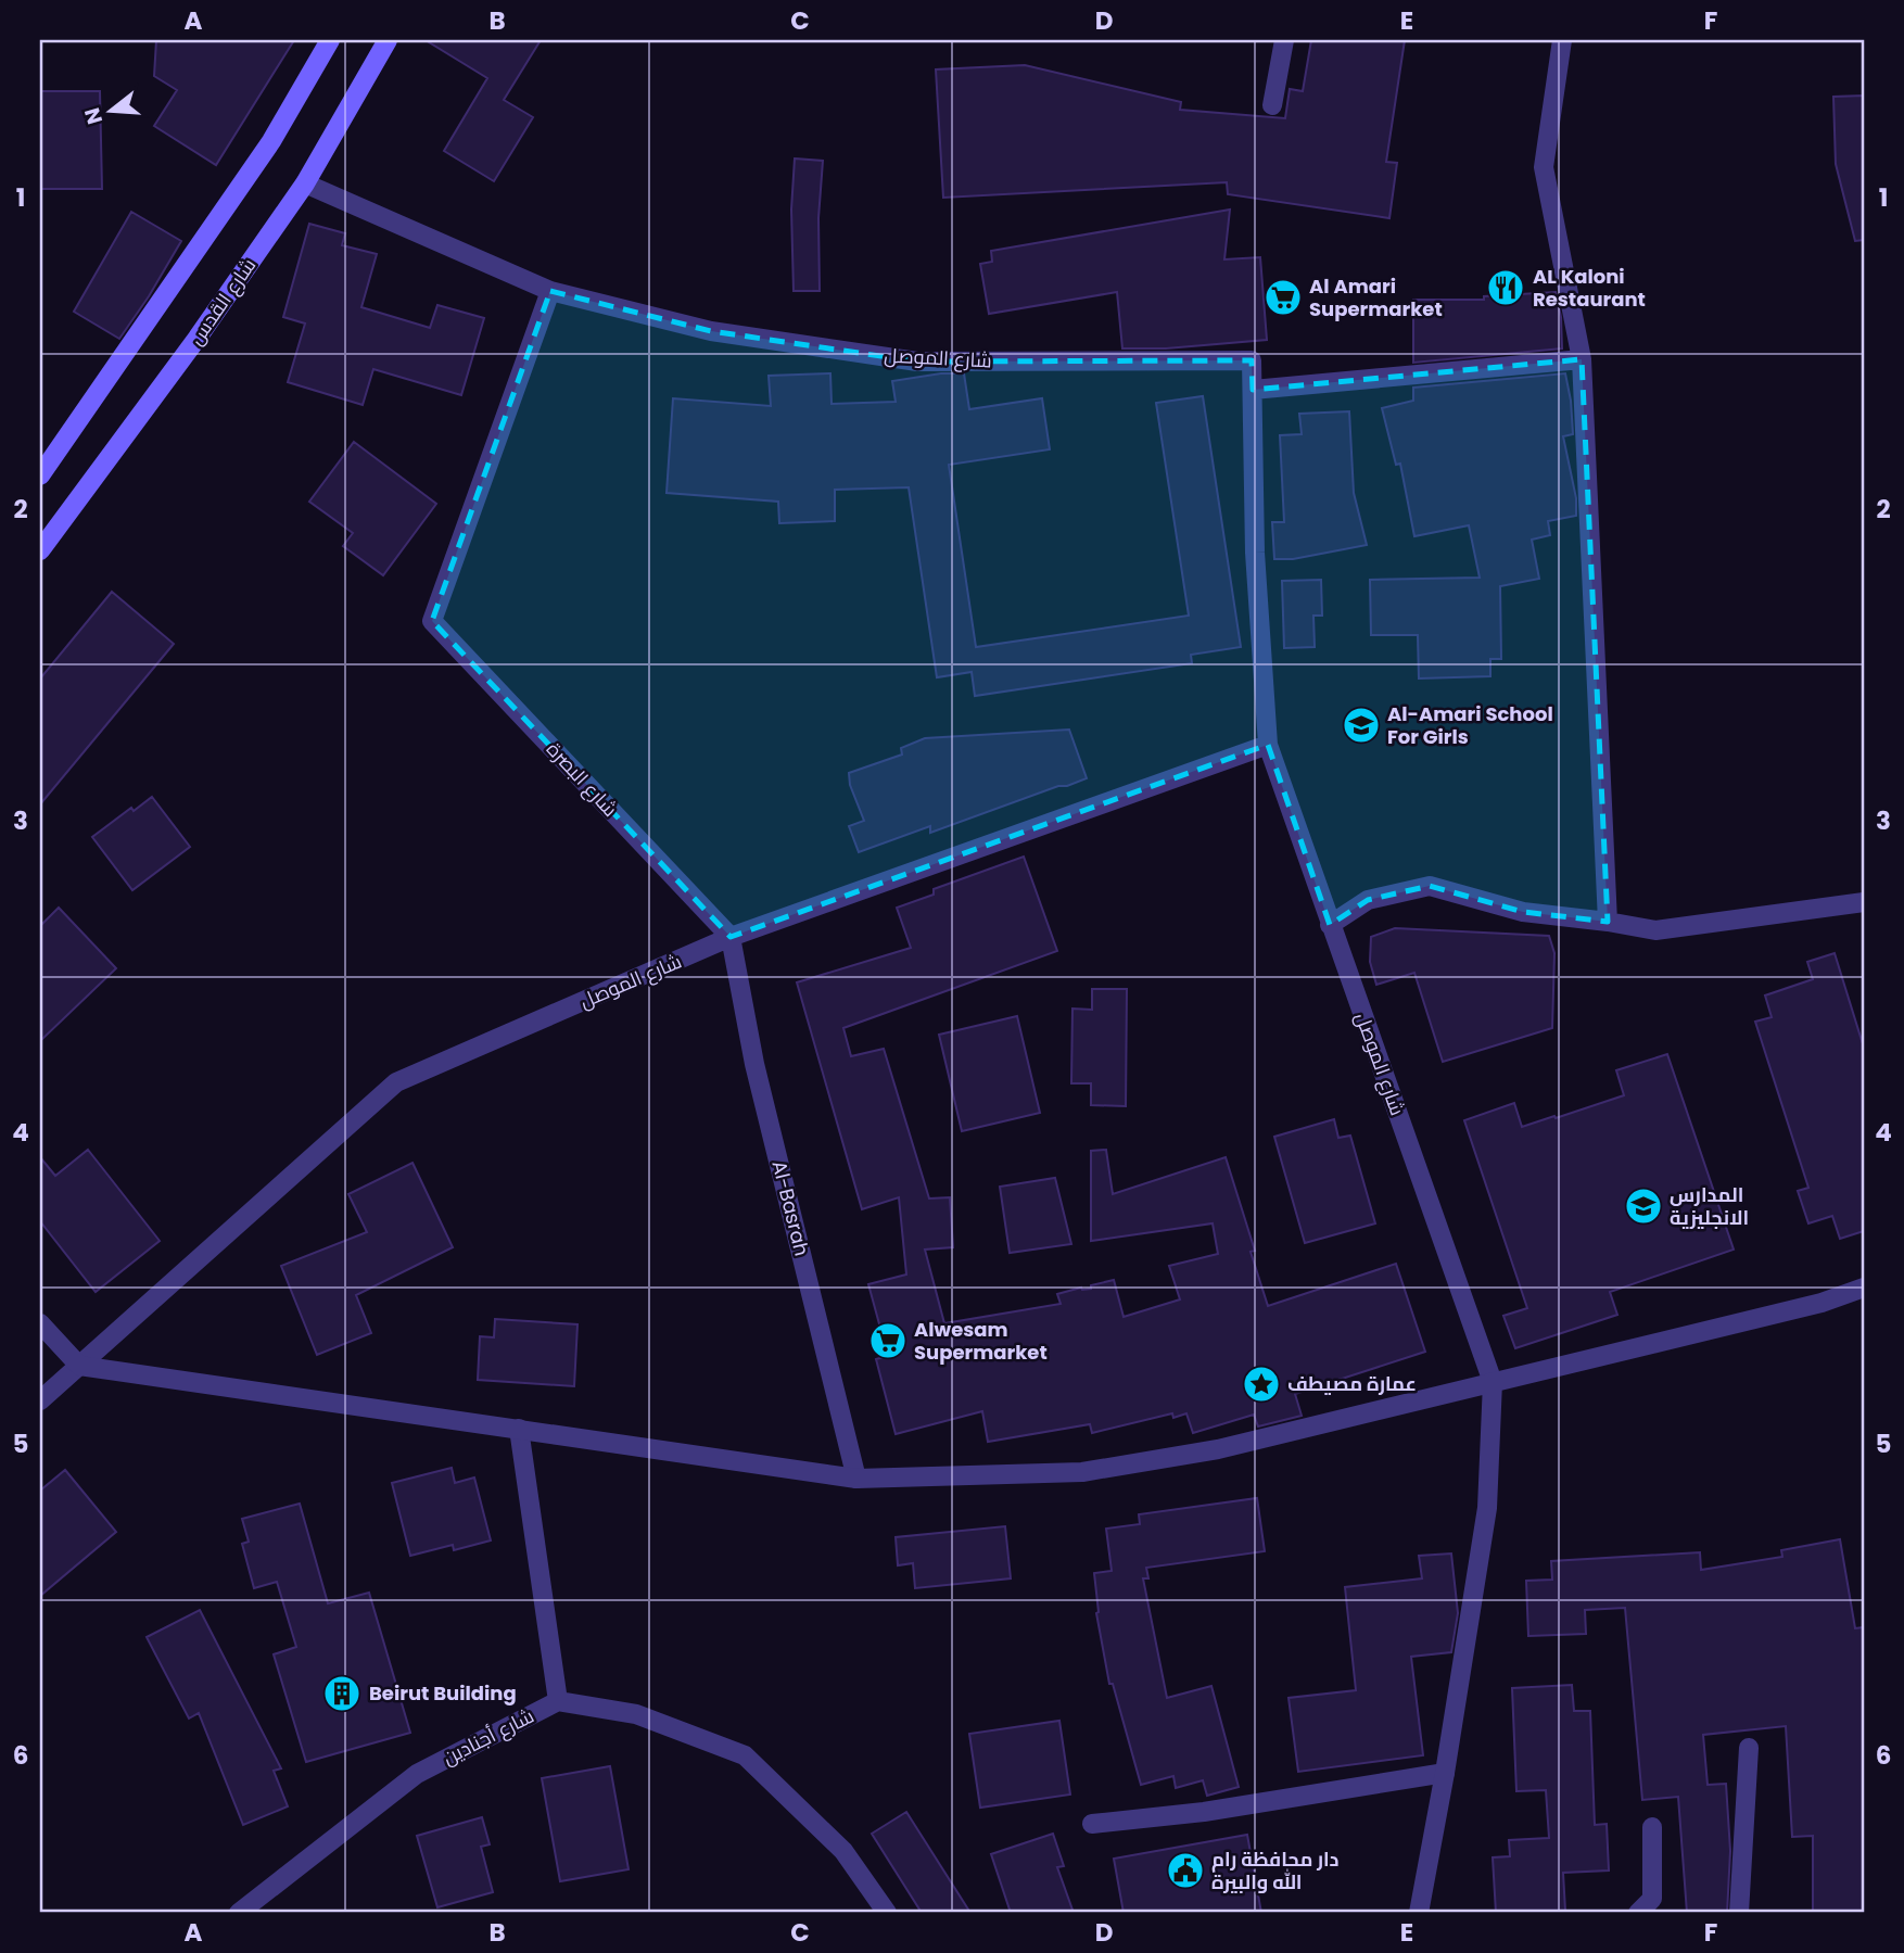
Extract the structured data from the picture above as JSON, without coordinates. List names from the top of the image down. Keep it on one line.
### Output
{"streets":{"main road":["شارع القدس"],"street":["شارع الموصل","شارع البصرة","Al-Basrah","شارع أجنادين"]},"crossings":[["شارع الموصل","شارع البصرة"],["شارع الموصل","Al-Basrah"],["شارع البصرة","Al-Basrah"]],"places":{"restaurant":["AL Kaloni Restaurant"],"supermarket":["Al Amari Supermarket","Alwesam Supermarket"],"school or university":["Al-Amari School For Girls","المدارس الانجليزية"],"place":["عمارة مصيطف"],"building":["Beirut Building"],"public building":["دار محافظة رام الله والبيرة"]},"north":"left","grid":{"columns":["A","B","C","D","E","F"],"rows":["1","2","3","4","5","6"]}}
